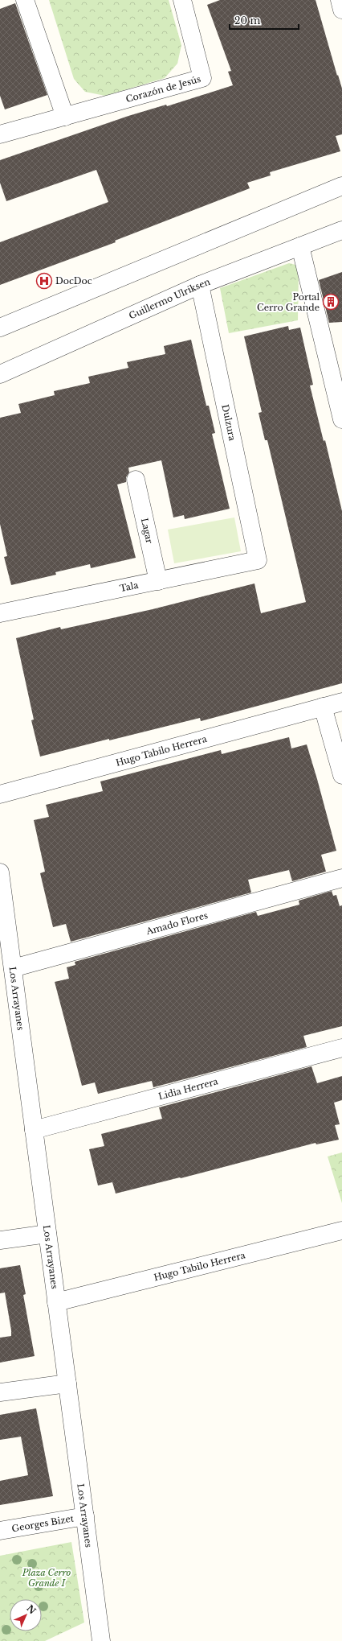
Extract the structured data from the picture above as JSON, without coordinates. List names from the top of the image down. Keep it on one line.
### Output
{"streets":{"street":["Corazón de Jesús","Guillermo Ulriksen","Dulzura","Lagar","Tala","Hugo Tabilo Herrera","Amado Flores","Los Arrayanes","Lidia Herrera","Georges Bizet"]},"crossings":[["Guillermo Ulriksen","Dulzura"],["Dulzura","Tala"],["Lagar","Tala"],["Hugo Tabilo Herrera","Los Arrayanes"],["Amado Flores","Los Arrayanes"],["Los Arrayanes","Lidia Herrera"],["Los Arrayanes","Georges Bizet"]],"parks":["Plaza Cerro Grande I"],"places":{"hospital":["DocDoc"],"building":["Portal Cerro Grande"]},"scale_bar":"20 m","north":"top right"}
